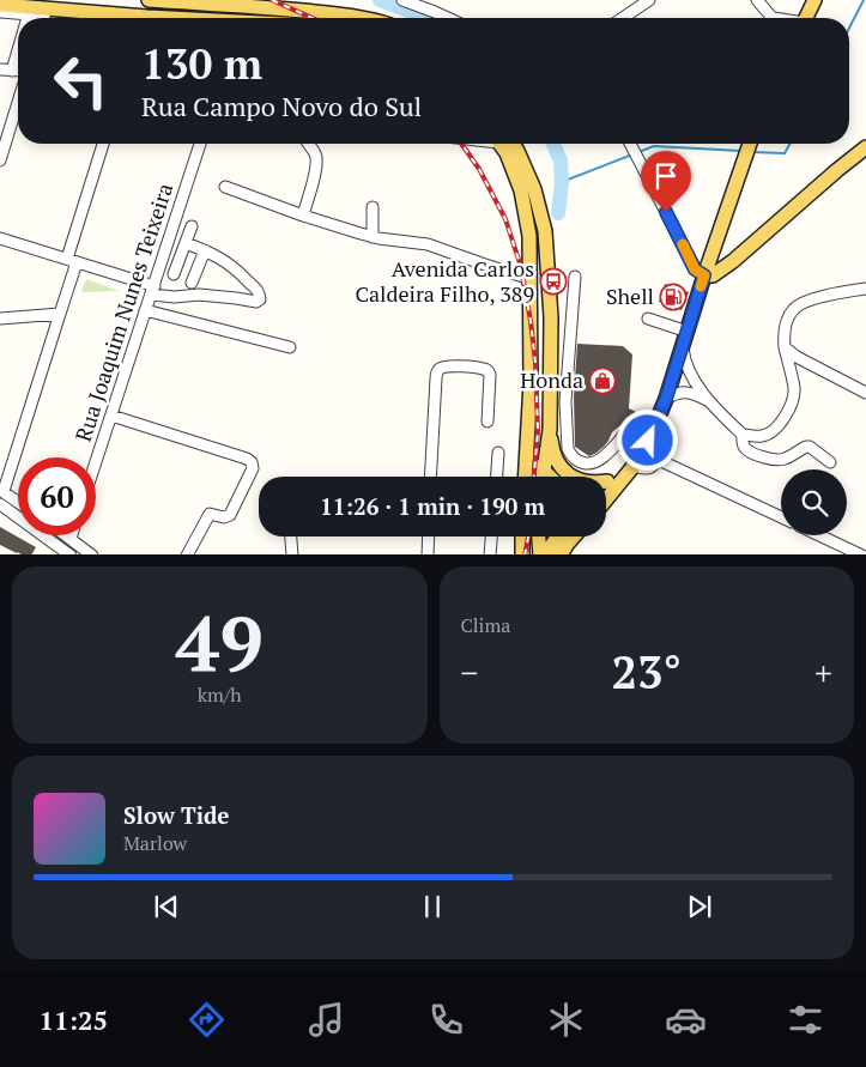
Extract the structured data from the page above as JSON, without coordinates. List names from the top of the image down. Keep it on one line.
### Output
{"streets":{"street":["Rua Joaquim Nunes Teixeira"]},"places":{"bus stop":["Avenida Carlos Caldeira Filho, 389"],"fuel station":["Shell"],"shop":["Honda"]},"page":{"turn":["130 m","Rua Campo Novo do Sul"],"limit":"60","trip":"11:26 · 1 min · 190 m","tile":[["49","km/h"],"Clima"],"heat":["−","23°","+"],"song":["Slow Tide","Marlow"],"tabs":"11:25"}}
